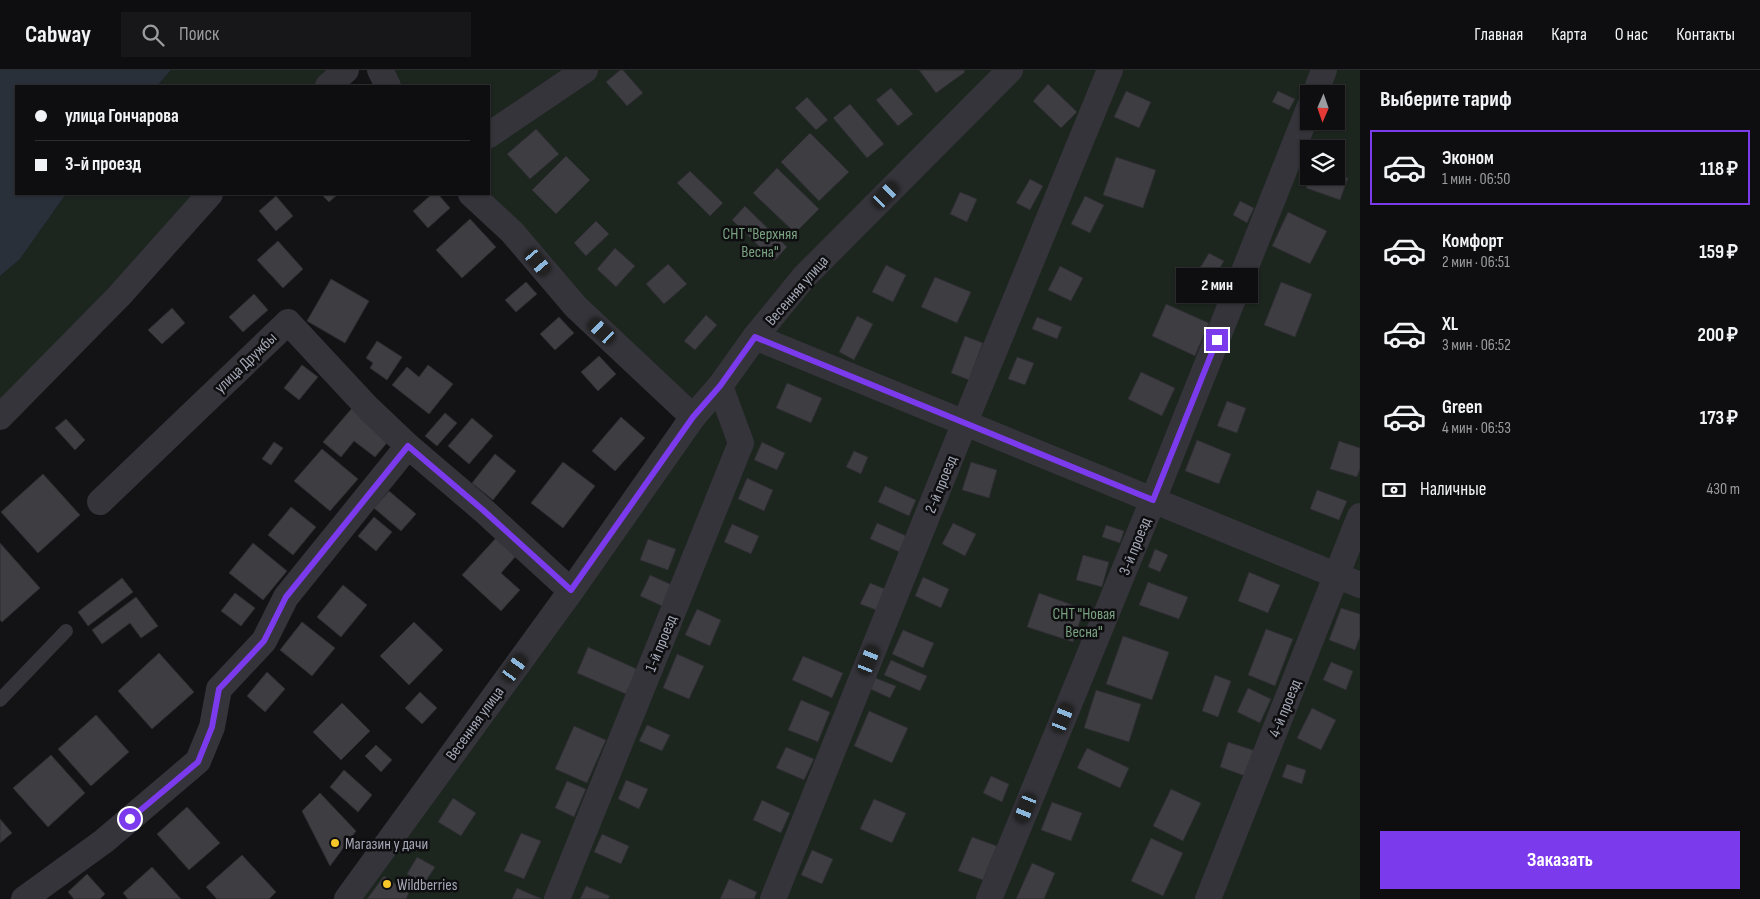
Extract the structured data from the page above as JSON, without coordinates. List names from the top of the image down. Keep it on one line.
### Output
{"streets":{"street":["Весенняя улица","улица Дружбы","2-й проезд","3-й проезд","1-й проезд","4-й проезд"]},"crossings":[["Весенняя улица","улица Дружбы"],["Весенняя улица","1-й проезд"]],"parks":["СНТ \"Верхняя Весна\"","СНТ \"Новая Весна\""],"places":["Магазин у дачи","Wildberries"],"north":"bottom","page":{"header":"Cabway","search":"Поиск","nav":["Главная","Карта","О нас","Контакты"],"heading":"Выберите тариф","banner":["улица Гончарова","3-й проезд"],"list":[{"name":"Эконом","note":"1 мин · 06:50","value":"118 ₽"},{"name":"Комфорт","note":"2 мин · 06:51","value":"159 ₽"},{"name":"XL","note":"3 мин · 06:52","value":"200 ₽"},{"name":"Green","note":"4 мин · 06:53","value":"173 ₽"}],"bubble":"2 мин","pay":["Наличные","430 m"],"buttons":"Заказать"}}
